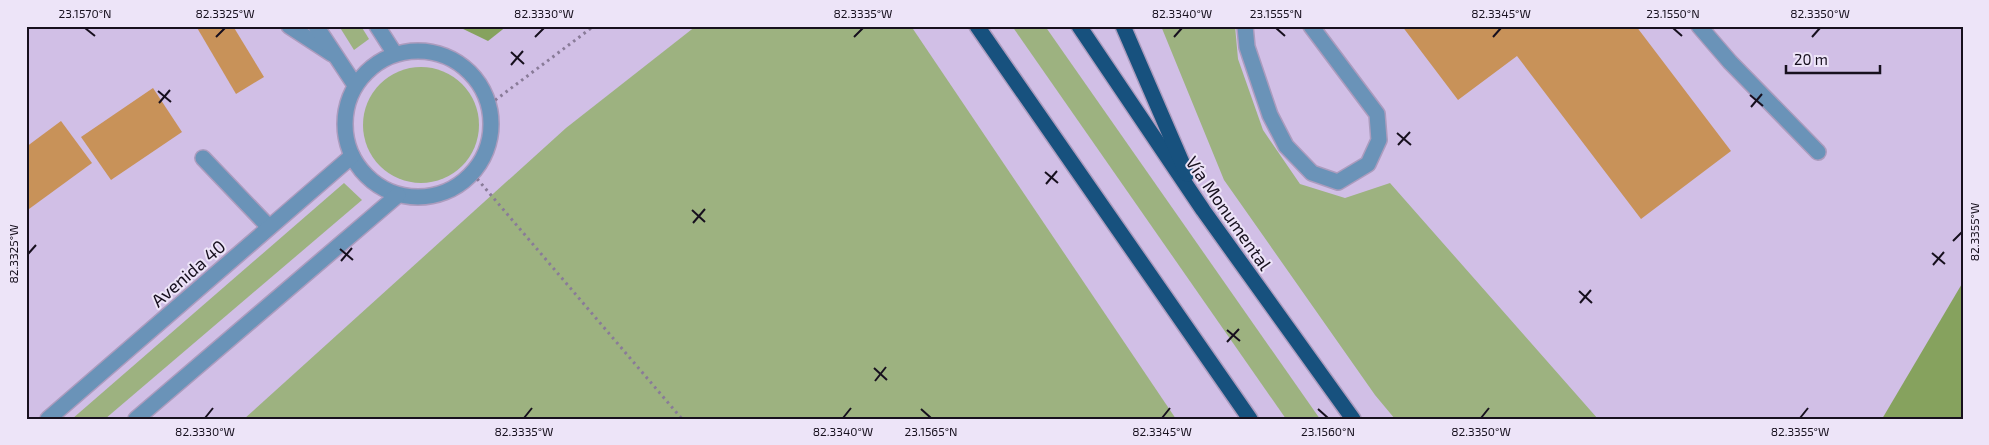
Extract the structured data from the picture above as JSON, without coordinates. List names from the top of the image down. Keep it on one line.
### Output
{"streets":{"highway":["Vía Monumental"],"street":["Avenida 40"]},"scale_bar":"20 m","coordinates":["23.1570°N","82.3325°W","82.3330°W","82.3335°W","82.3340°W","23.1555°N","82.3345°W","23.1550°N","82.3350°W","82.3355°W","23.1565°N","23.1560°N"]}
